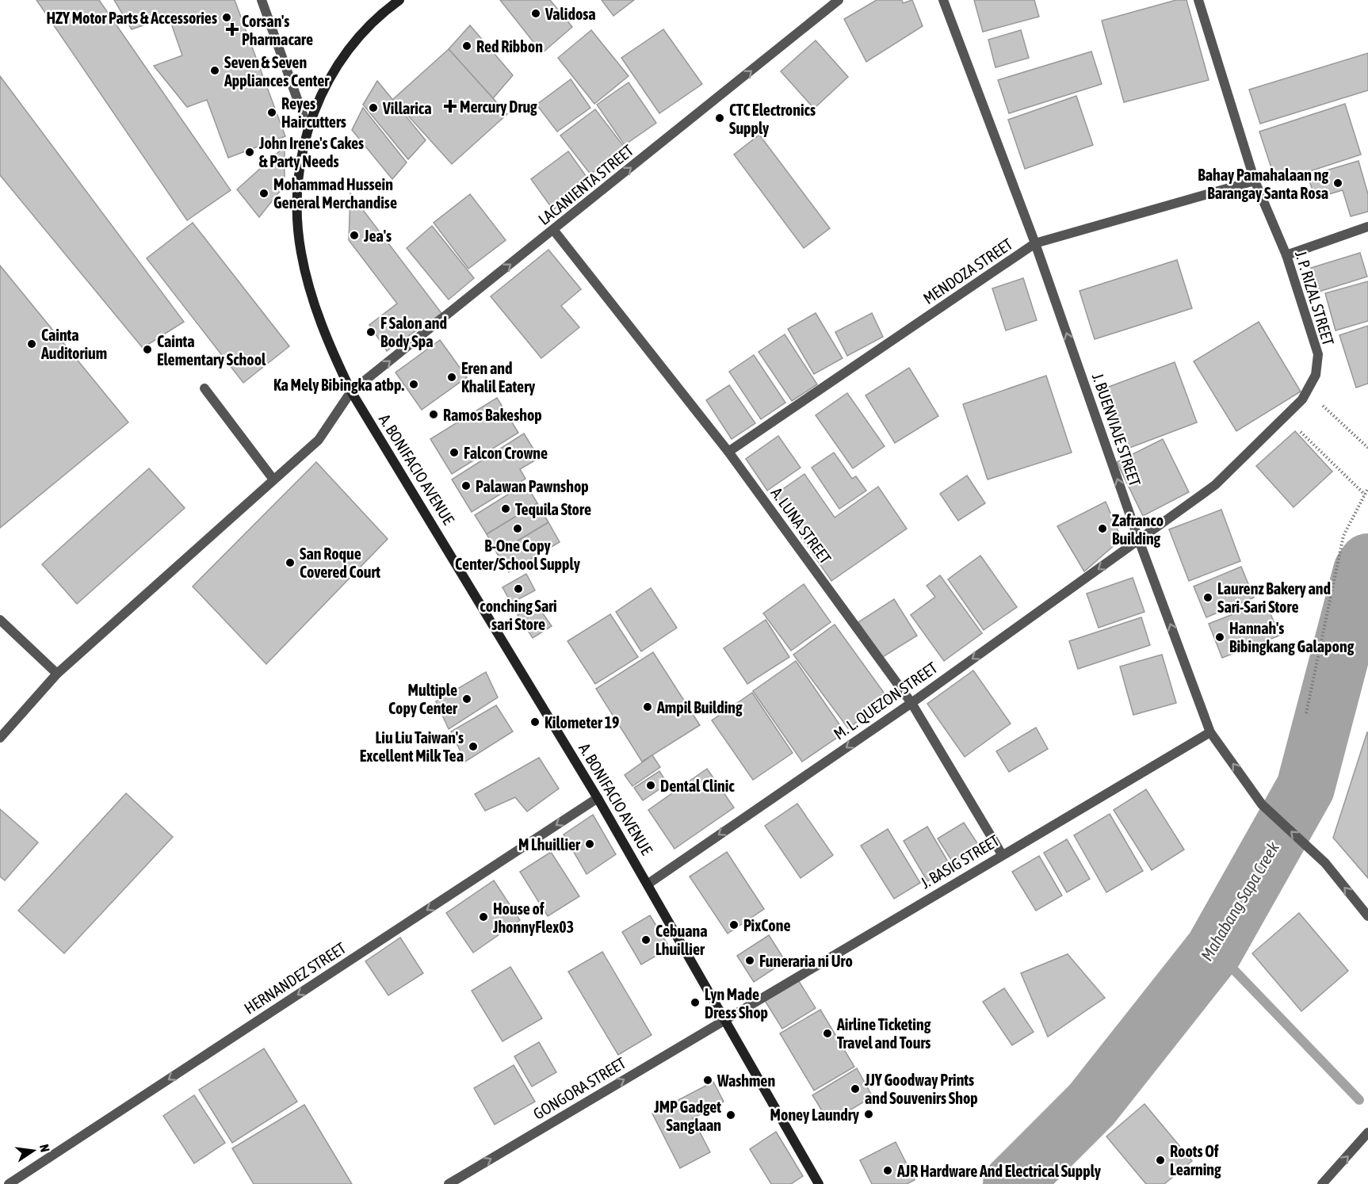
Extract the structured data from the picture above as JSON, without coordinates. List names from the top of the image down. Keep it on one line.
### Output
{"streets":{"main road":["A. BONIFACIO AVENUE"],"street":["LACANIENTA STREET","MENDOZA STREET","J. P. RIZAL STREET","J. BUENVIAJE STREET","A. LUNA STREET","M. L. QUEZON STREET","J. BASIG STREET","HERNANDEZ STREET","GONGORA STREET"]},"crossings":[["LACANIENTA STREET","A. BONIFACIO AVENUE"],["LACANIENTA STREET","A. LUNA STREET"],["MENDOZA STREET","J. P. RIZAL STREET"],["MENDOZA STREET","J. BUENVIAJE STREET"],["MENDOZA STREET","A. LUNA STREET"],["J. P. RIZAL STREET","J. BUENVIAJE STREET"],["J. P. RIZAL STREET","M. L. QUEZON STREET"],["J. BUENVIAJE STREET","M. L. QUEZON STREET"],["J. BUENVIAJE STREET","J. BASIG STREET"],["A. BONIFACIO AVENUE","M. L. QUEZON STREET"],["A. BONIFACIO AVENUE","J. BASIG STREET"],["A. BONIFACIO AVENUE","HERNANDEZ STREET"],["A. BONIFACIO AVENUE","GONGORA STREET"],["A. LUNA STREET","M. L. QUEZON STREET"],["A. LUNA STREET","J. BASIG STREET"],["J. BASIG STREET","GONGORA STREET"]],"one_way":["LACANIENTA STREET","J. BUENVIAJE STREET","M. L. QUEZON STREET","HERNANDEZ STREET","GONGORA STREET"],"water":["Mahabang Sapa Creek"],"places":{"other":["Validosa","HZY Motor Parts & Accessories","Red Ribbon","Seven & Seven Appliances Center","Villarica","Reyes Haircutters","CTC Electronics Supply","John Irene's Cakes & Party Needs","Bahay Pamahalaan ng Barangay Santa Rosa","Mohammad Hussein General Merchandise","Jea's","F Salon and Body Spa","Cainta Auditorium","Cainta Elementary School","Eren and Khalil Eatery","Ka Mely Bibingka atbp.","Ramos Bakeshop","Falcon Crowne","Palawan Pawnshop","Tequila Store","B-One Copy Center/School Supply","Zafranco Building","San Roque Covered Court","conching Sari sari Store","Laurenz Bakery and Sari-Sari Store","Hannah's Bibingkang Galapong","Multiple Copy Center","Ampil Building","Kilometer 19","Liu Liu Taiwan's Excellent Milk Tea","Dental Clinic","M Lhuillier","House of JhonnyFlex03","PixCone","Cebuana Lhuillier","Funeraria ni Uro","Lyn Made Dress Shop","Airline Ticketing Travel and Tours","Washmen","JJY Goodway Prints and Souvenirs Shop","Money Laundry","JMP Gadget Sanglaan","Roots Of Learning","AJR Hardware And Electrical Supply"],"health":["Corsan's Pharmacare","Mercury Drug"]},"north":"right"}
